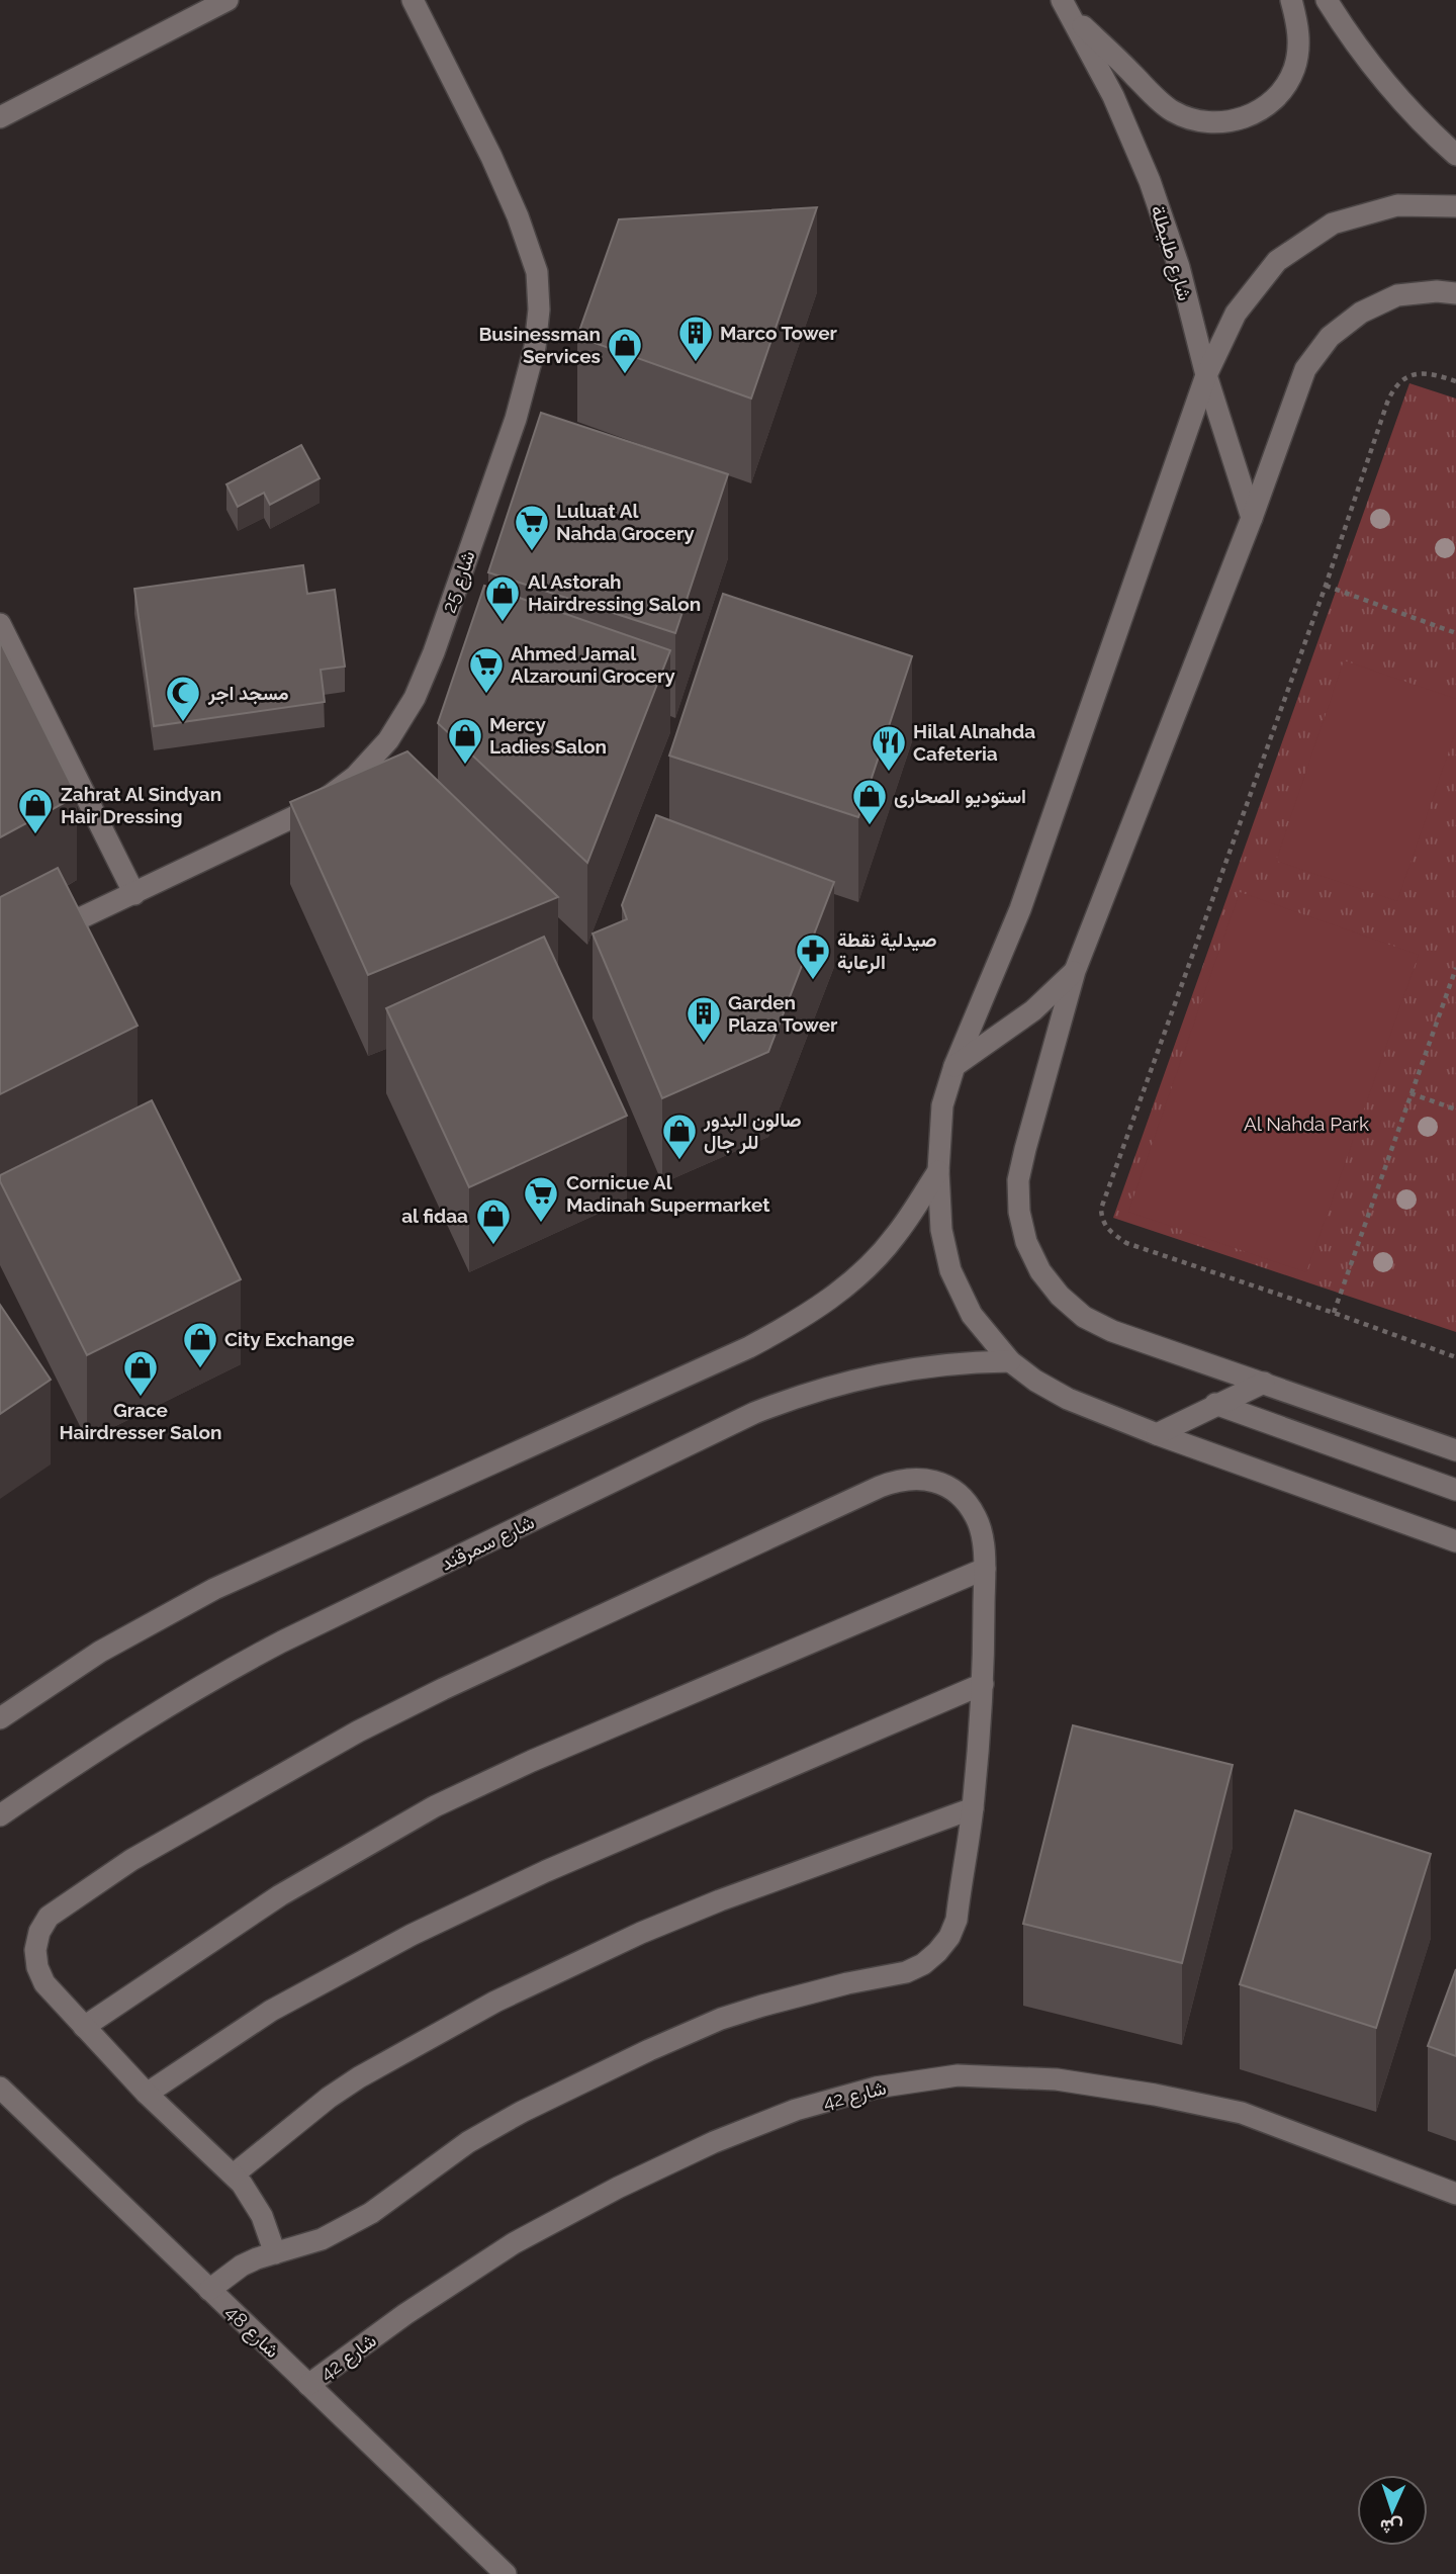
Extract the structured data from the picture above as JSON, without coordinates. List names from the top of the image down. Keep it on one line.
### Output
{"streets":{"street":["شارع طليطلة","شارع 25","شارع سمرقند","شارع 42","شارع 48"]},"crossings":[["شارع 42","شارع 48"]],"parks":["Al Nahda Park"],"places":{"building":["Marco Tower","Garden Plaza Tower"],"shop":["Businessman Services","Al Astorah Hairdressing Salon","Mercy Ladies Salon","استوديو الصحارى","Zahrat Al Sindyan Hair Dressing","صالون البدور للر جال","al fidaa","City Exchange","Grace Hairdresser Salon"],"supermarket":["Luluat Al Nahda Grocery","Ahmed Jamal Alzarouni Grocery","Cornicue Al Madinah Supermarket"],"mosque":["مسجد اجر"],"restaurant":["Hilal Alnahda Cafeteria"],"pharmacy":["صيدلية نقطة الرعابة"]},"north":"bottom"}
